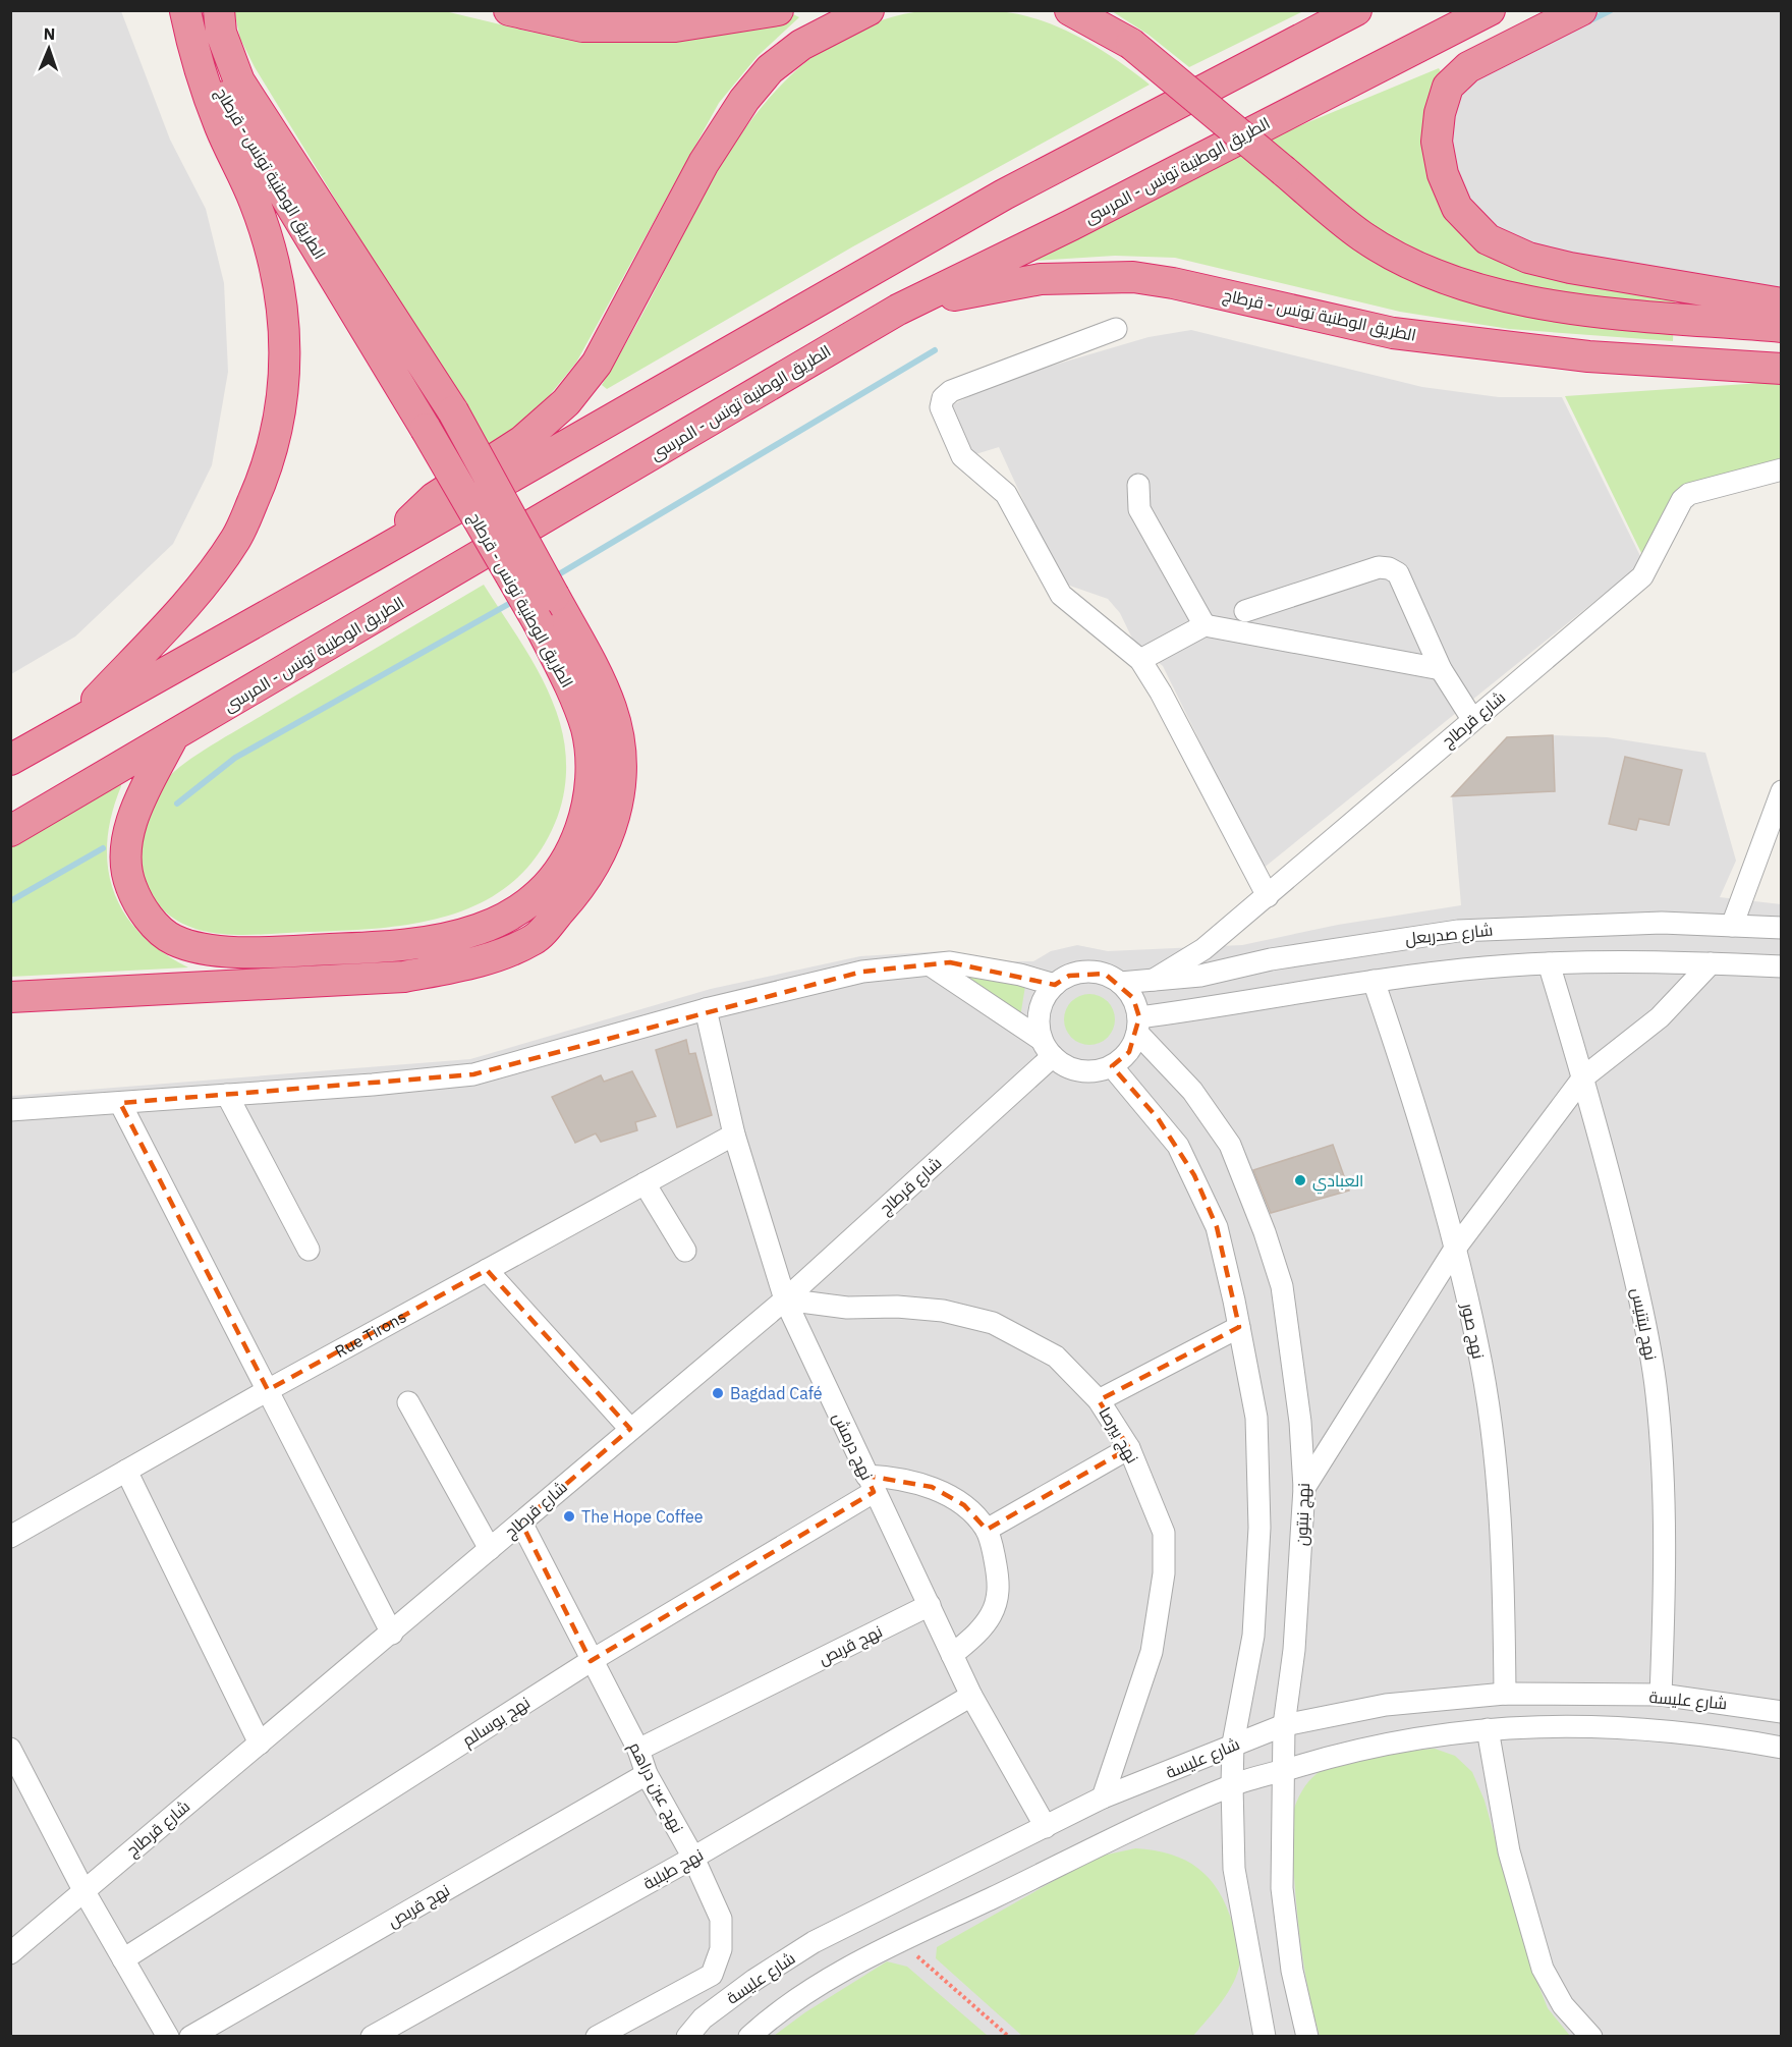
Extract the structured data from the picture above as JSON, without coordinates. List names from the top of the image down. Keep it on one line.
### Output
{"streets":{"highway":["الطريق الوطنية تونس - المرسى","الطريق الوطنية تونس - قرطاج"],"street":["شارع قرطاج","شارع صدربعل","نهج لبتنيس","نهج صور","Rue Tirons","نهج بيرصا","نهج درمش","نهج نبتون","نهج قربص","شارع عليسة","نهج بوسالم","نهج عين دراهم","نهج طبلبة"]},"crossings":[["الطريق الوطنية تونس - المرسى","الطريق الوطنية تونس - قرطاج"],["شارع قرطاج","شارع صدربعل"],["شارع قرطاج","نهج بيرصا"],["شارع قرطاج","نهج درمش"],["شارع قرطاج","نهج نبتون"],["شارع قرطاج","نهج عين دراهم"],["شارع صدربعل","نهج نبتون"],["نهج لبتنيس","شارع عليسة"],["نهج صور","شارع عليسة"],["Rue Tirons","نهج درمش"],["نهج بيرصا","نهج درمش"],["نهج بيرصا","شارع عليسة"],["نهج درمش","نهج قربص"],["نهج درمش","شارع عليسة"],["نهج درمش","نهج بوسالم"],["نهج درمش","نهج طبلبة"],["نهج نبتون","شارع عليسة"],["نهج قربص","نهج عين دراهم"],["نهج بوسالم","نهج عين دراهم"],["نهج عين دراهم","نهج طبلبة"]],"places":["العبادي","Bagdad Café","The Hope Coffee"],"north":"top"}
